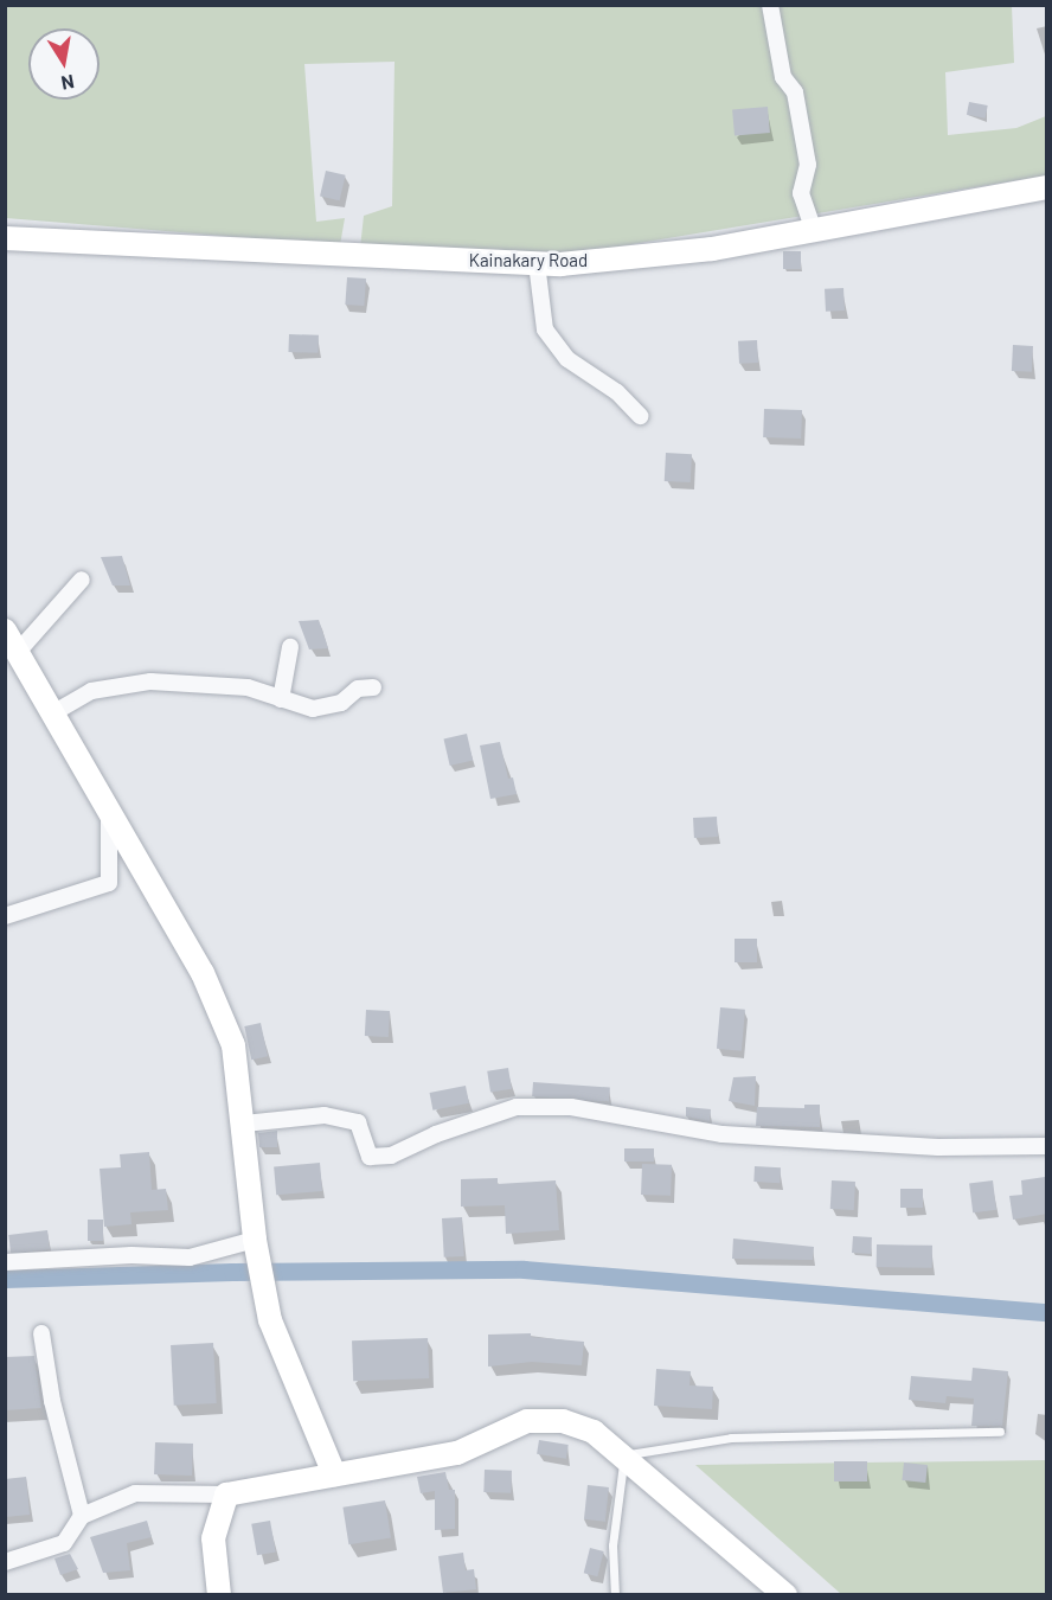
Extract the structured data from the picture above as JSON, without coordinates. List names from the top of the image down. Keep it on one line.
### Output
{"streets":{"main road":["Kainakary Road"]},"north":"bottom"}
